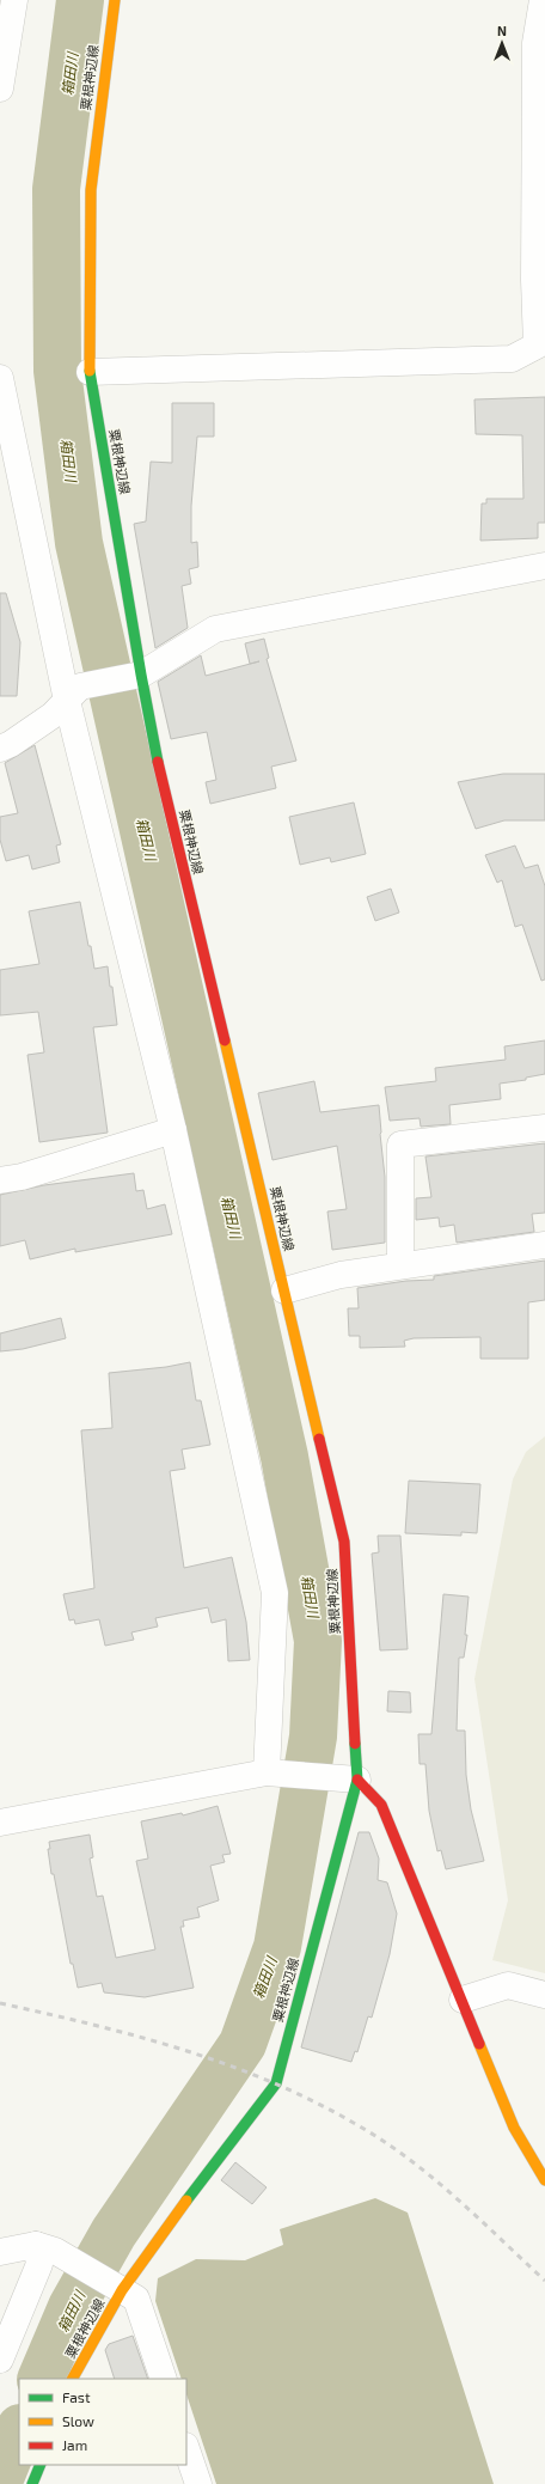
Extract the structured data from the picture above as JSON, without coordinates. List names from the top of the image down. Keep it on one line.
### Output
{"streets":{"main road":["粟根神辺線"]},"water":["箱田川"],"legend":["Fast","Slow","Jam"],"north":"top"}
